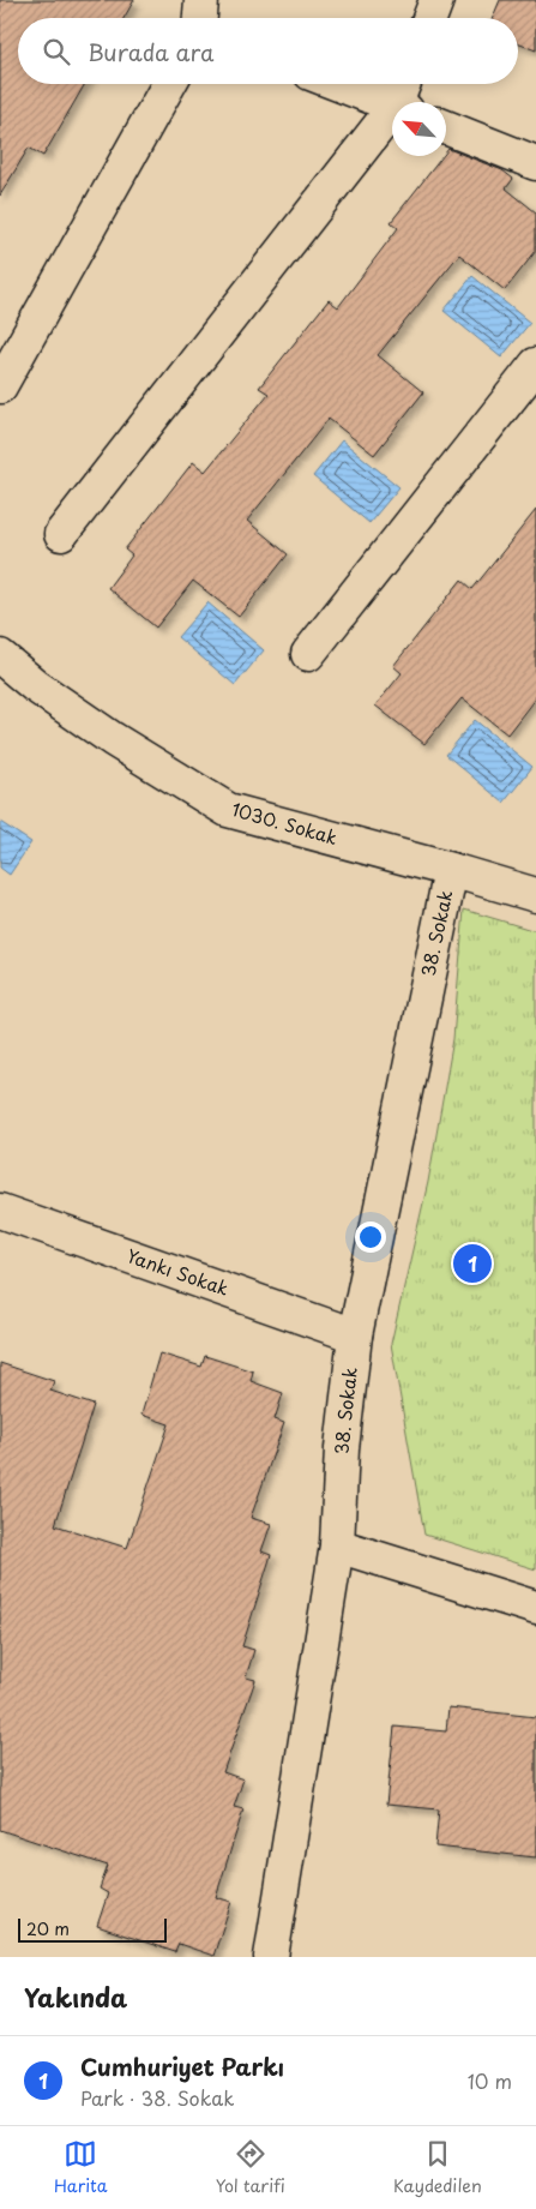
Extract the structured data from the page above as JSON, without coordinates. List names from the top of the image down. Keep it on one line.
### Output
{"streets":{"street":["1030. Sokak","38. Sokak","Yankı Sokak"]},"crossings":[["1030. Sokak","38. Sokak"],["38. Sokak","Yankı Sokak"]],"scale_bar":"20 m","north":"top left","page":{"search":"Burada ara","pins":"1","scale":"20 m","heading":"Yakında","list":[{"mark":"1","name":"Cumhuriyet Parkı","note":"Park · 38. Sokak","value":"10 m"}],"nav":["Harita","Yol tarifi","Kaydedilen"]}}
